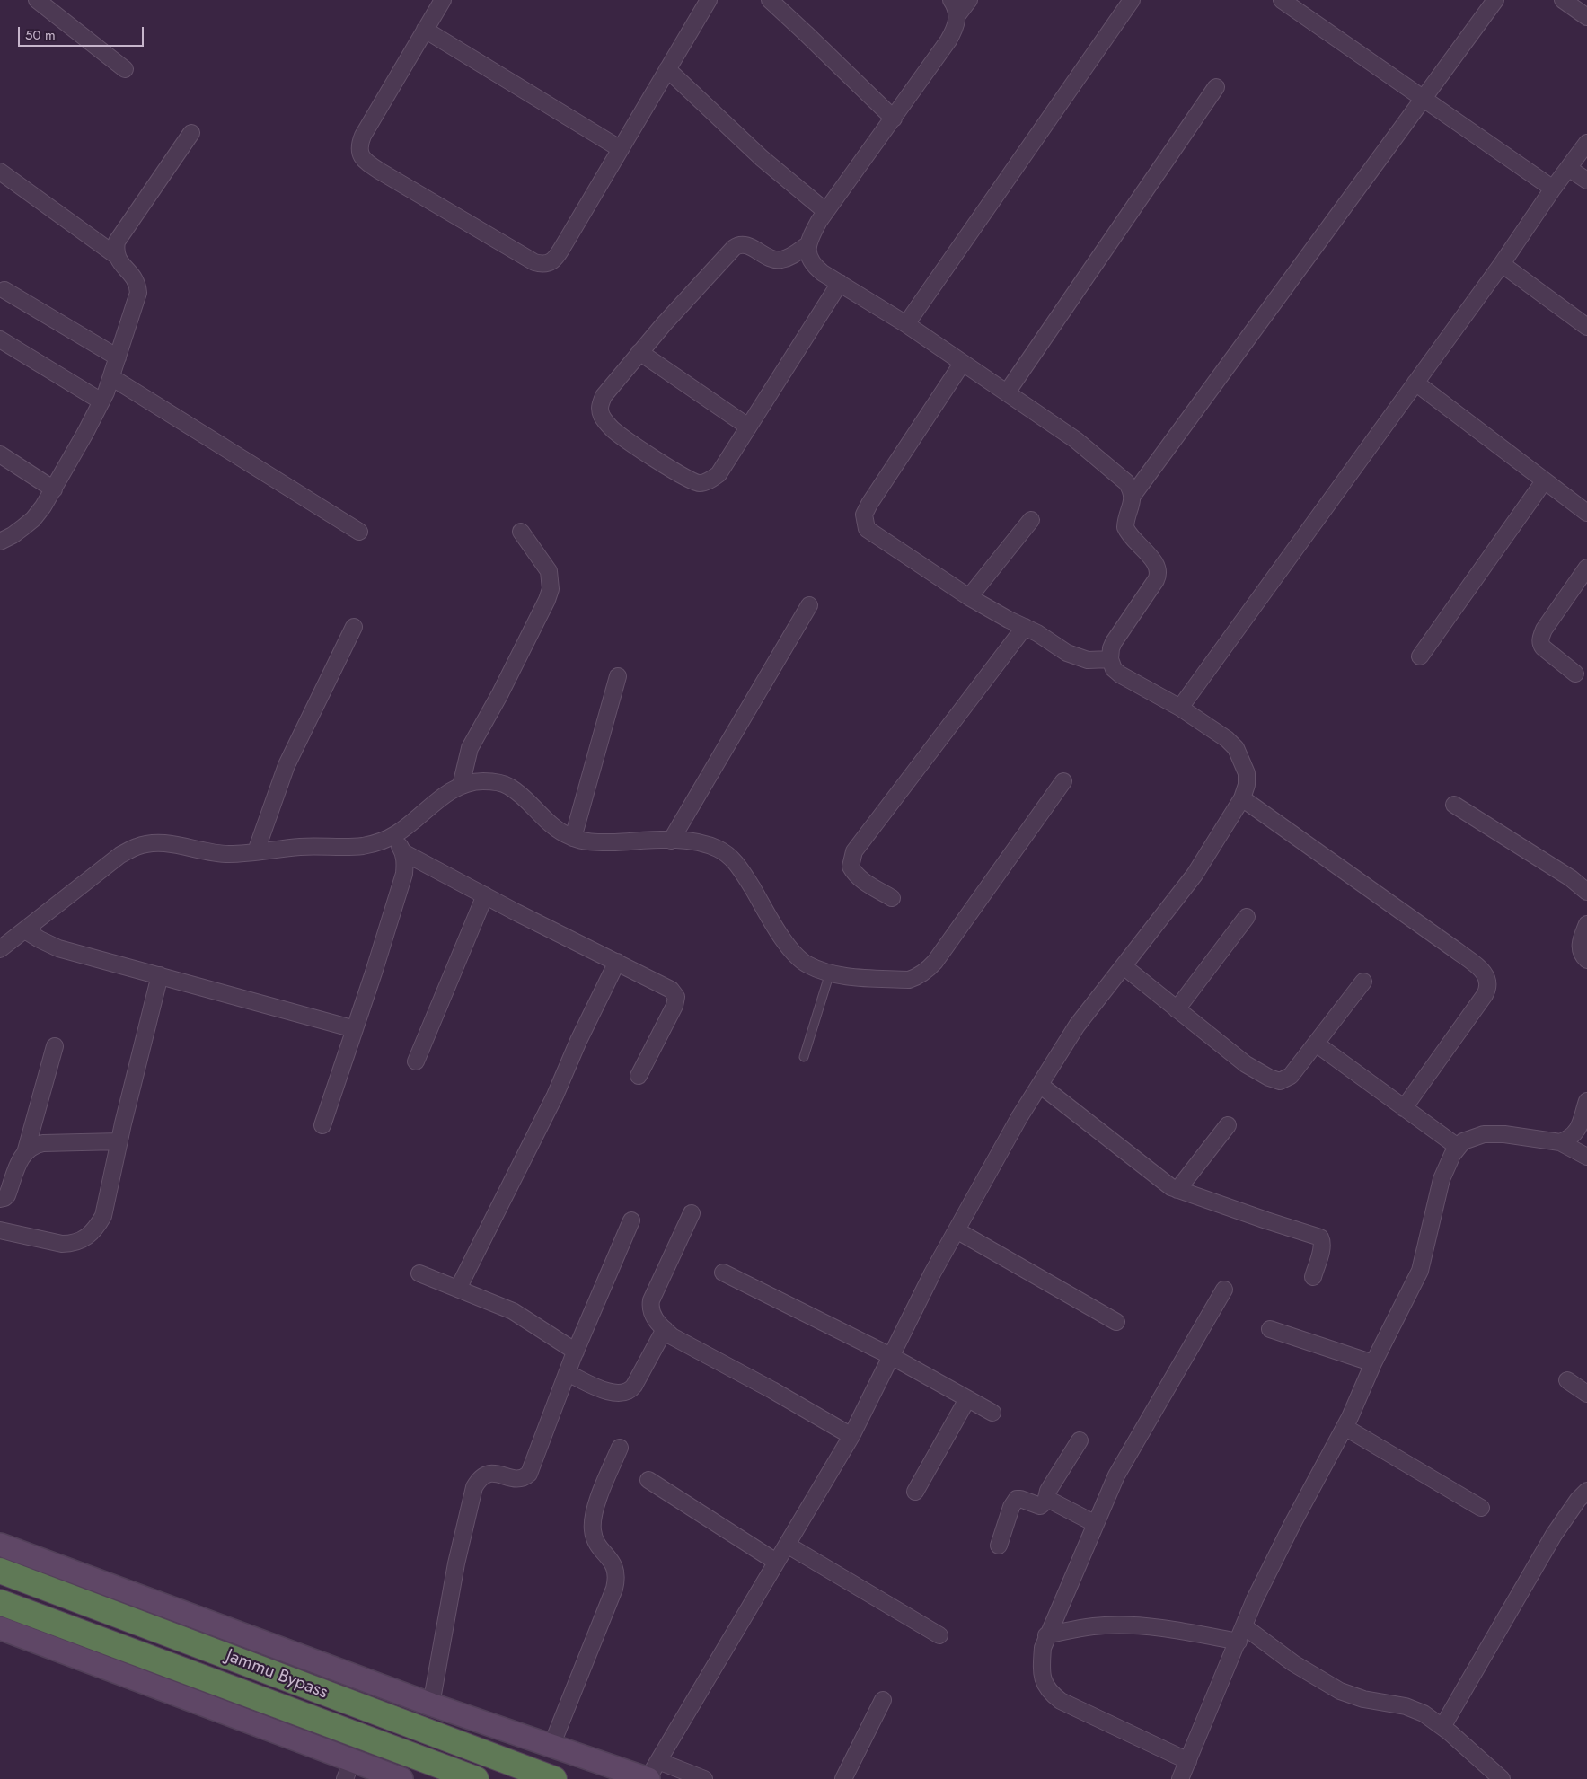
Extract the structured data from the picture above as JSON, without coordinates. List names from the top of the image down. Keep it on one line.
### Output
{"streets":{"highway":["Jammu Bypass"]},"scale_bar":"50 m"}
